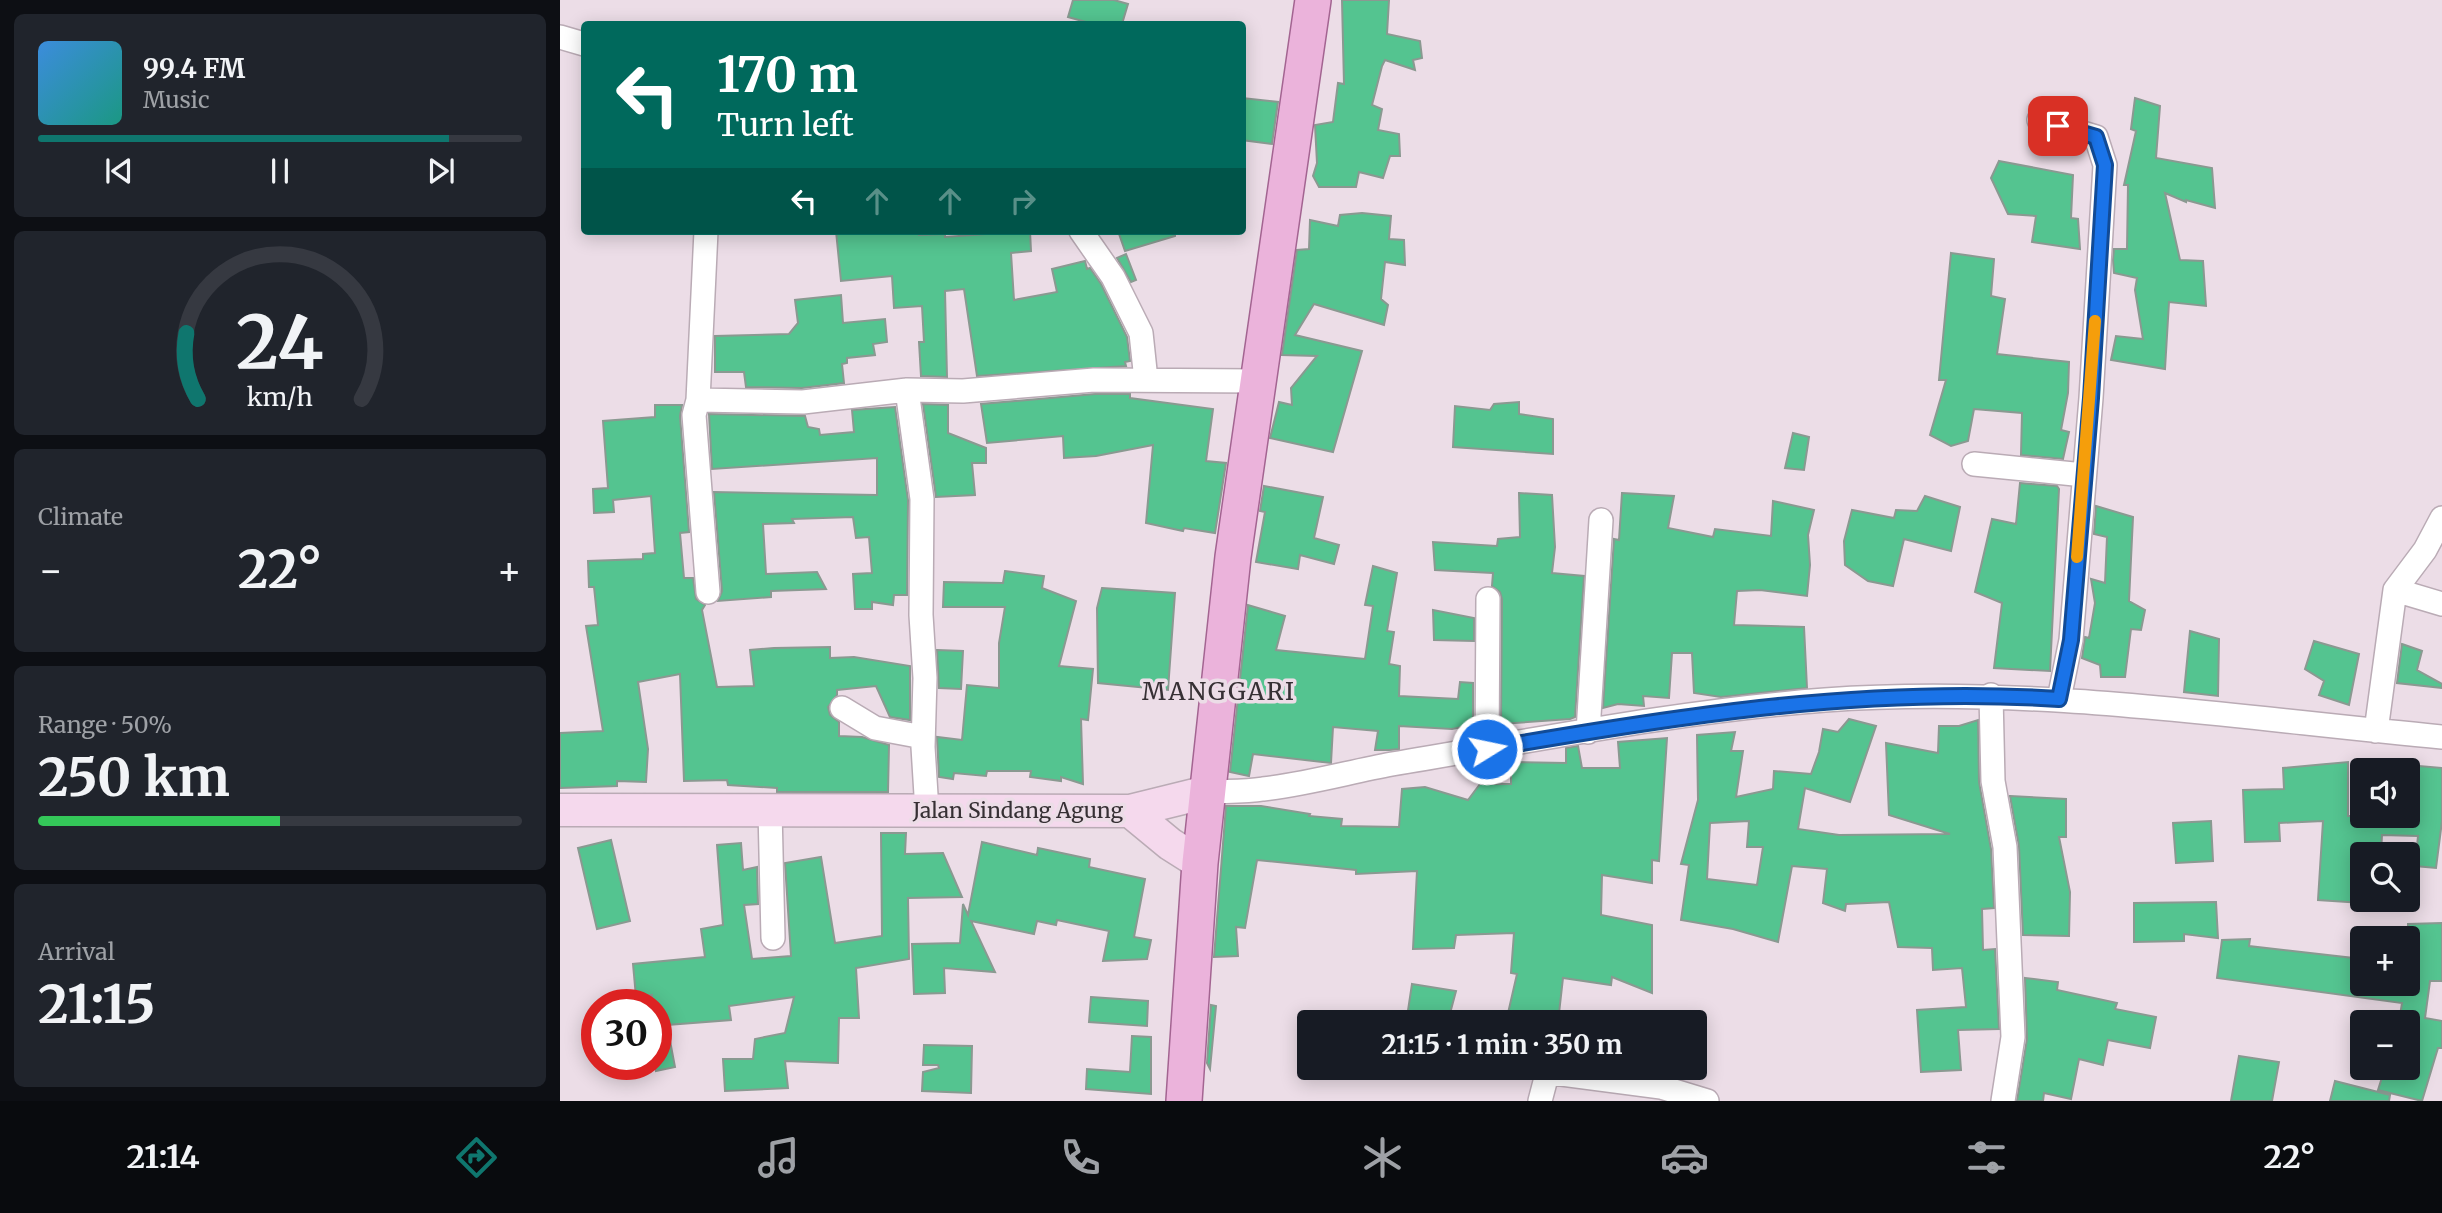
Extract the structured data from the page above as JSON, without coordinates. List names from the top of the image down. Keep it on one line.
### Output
{"streets":{"main road":["Jalan Sindang Agung"]},"districts":["MANGGARI"],"page":{"turn":["170 m","Turn left"],"song":["99.4 FM","Music"],"tile":["Climate",["Range · 50%","250 km"],["Arrival","21:15"]],"heat":["−","22°","+"],"map_buttons":["+","−"],"limit":"30","trip":"21:15 · 1 min · 350 m","tabs":["21:14","22°"],"gauge":["24","km/h"]}}
